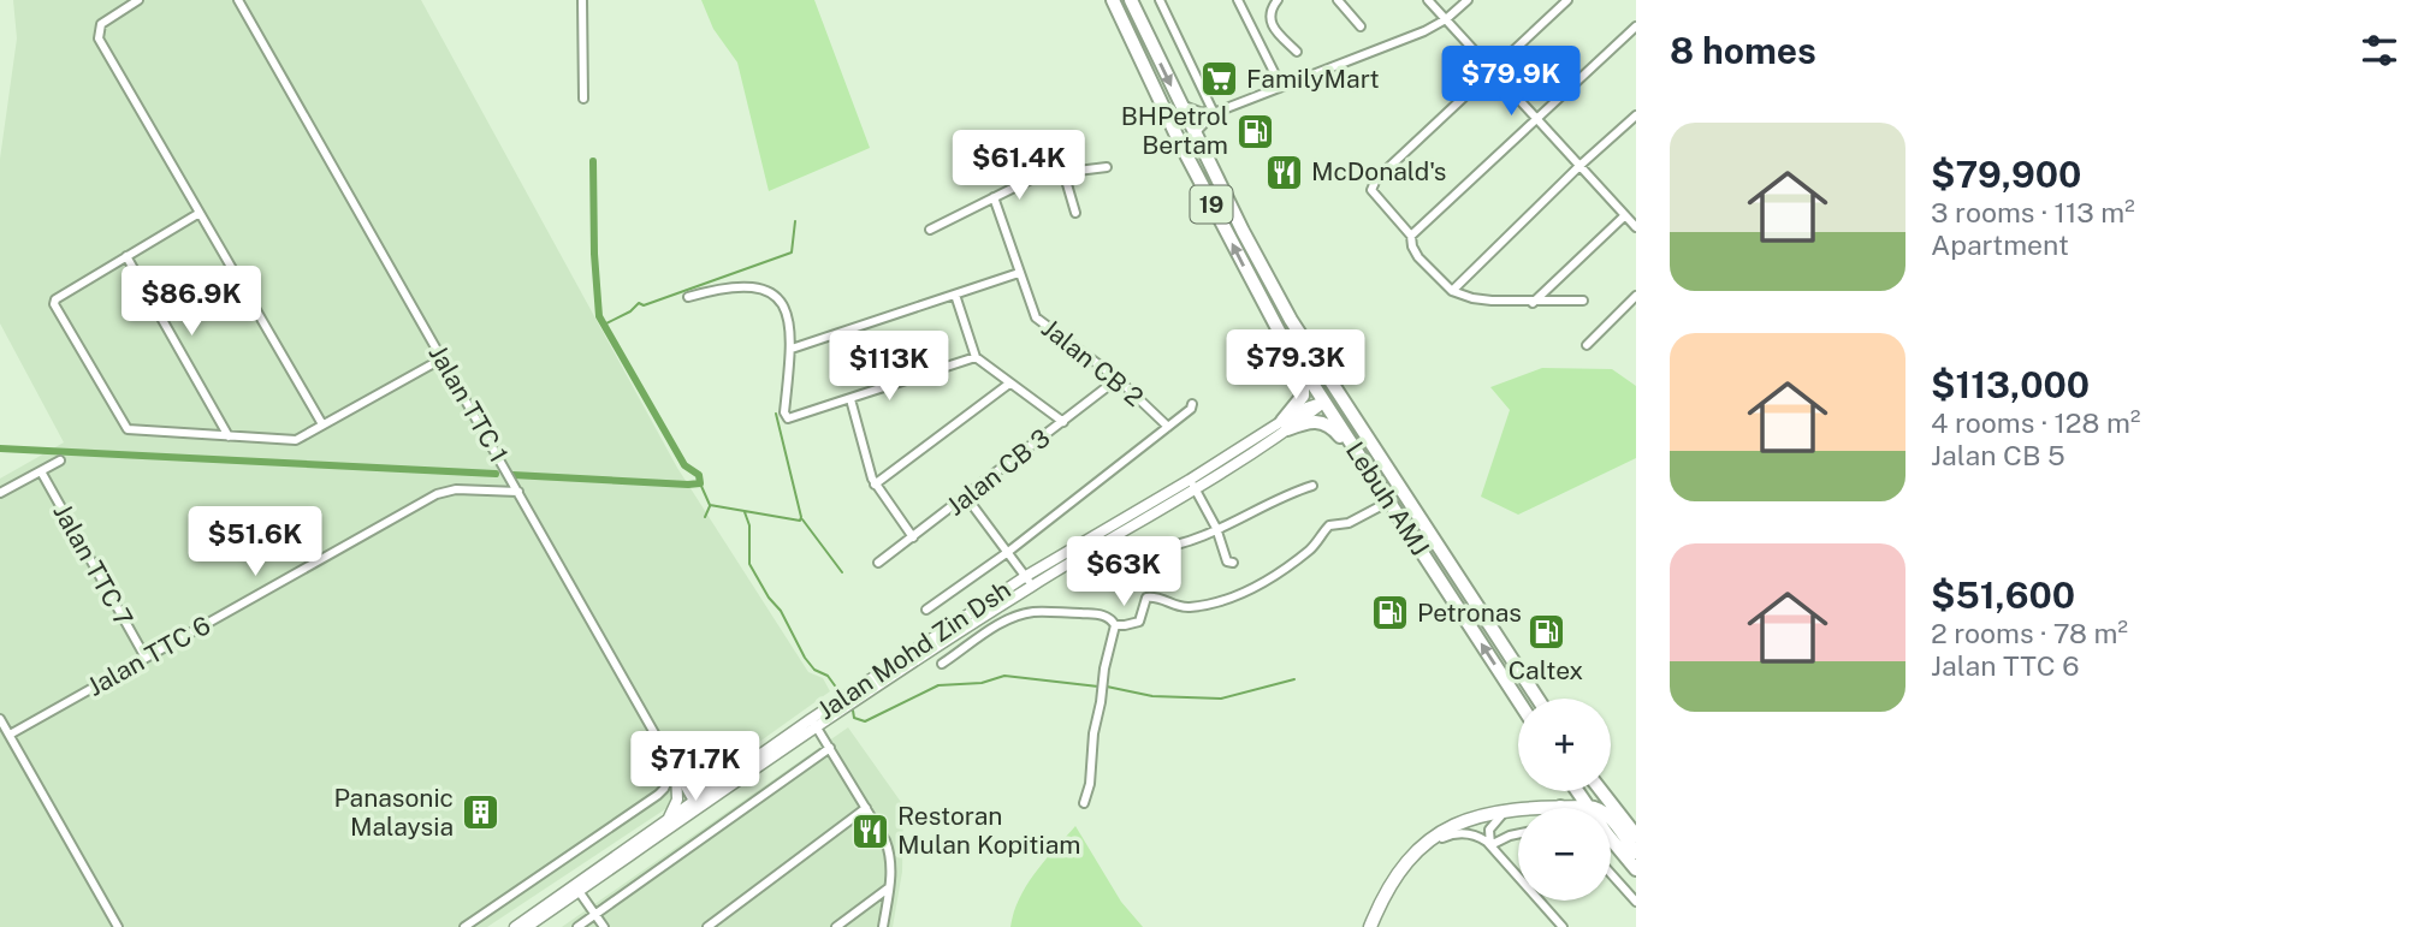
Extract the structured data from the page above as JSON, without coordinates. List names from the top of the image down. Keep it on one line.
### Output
{"streets":{"highway":["19","Lebuh AMJ"],"main road":["Jalan Mohd Zin Dsh"],"street":["Jalan CB 2","Jalan TTC 1","Jalan CB 3","Jalan TTC 7","Jalan TTC 6"]},"crossings":[["Jalan CB 2","Jalan CB 3"],["Jalan TTC 1","Jalan Mohd Zin Dsh"],["Jalan TTC 1","Jalan TTC 6"],["Lebuh AMJ","Jalan Mohd Zin Dsh"],["Jalan TTC 7","Jalan TTC 6"]],"places":{"supermarket":["FamilyMart"],"fuel station":["BHPetrol Bertam","Petronas","Caltex"],"restaurant":["McDonald's","Restoran Mulan Kopitiam"],"building":["Panasonic Malaysia"]},"page":{"heading":"8 homes","price":["$79.9K","$61.4K","$86.9K","$79.3K","$113K","$51.6K","$63K","$71.7K"],"list":[{"name":"$79,900","note":"3 rooms · 113 m² · Apartment"},{"name":"$113,000","note":"4 rooms · 128 m² · Jalan CB 5"},{"name":"$51,600","note":"2 rooms · 78 m² · Jalan TTC 6"}],"map_buttons":["+","−"]}}
